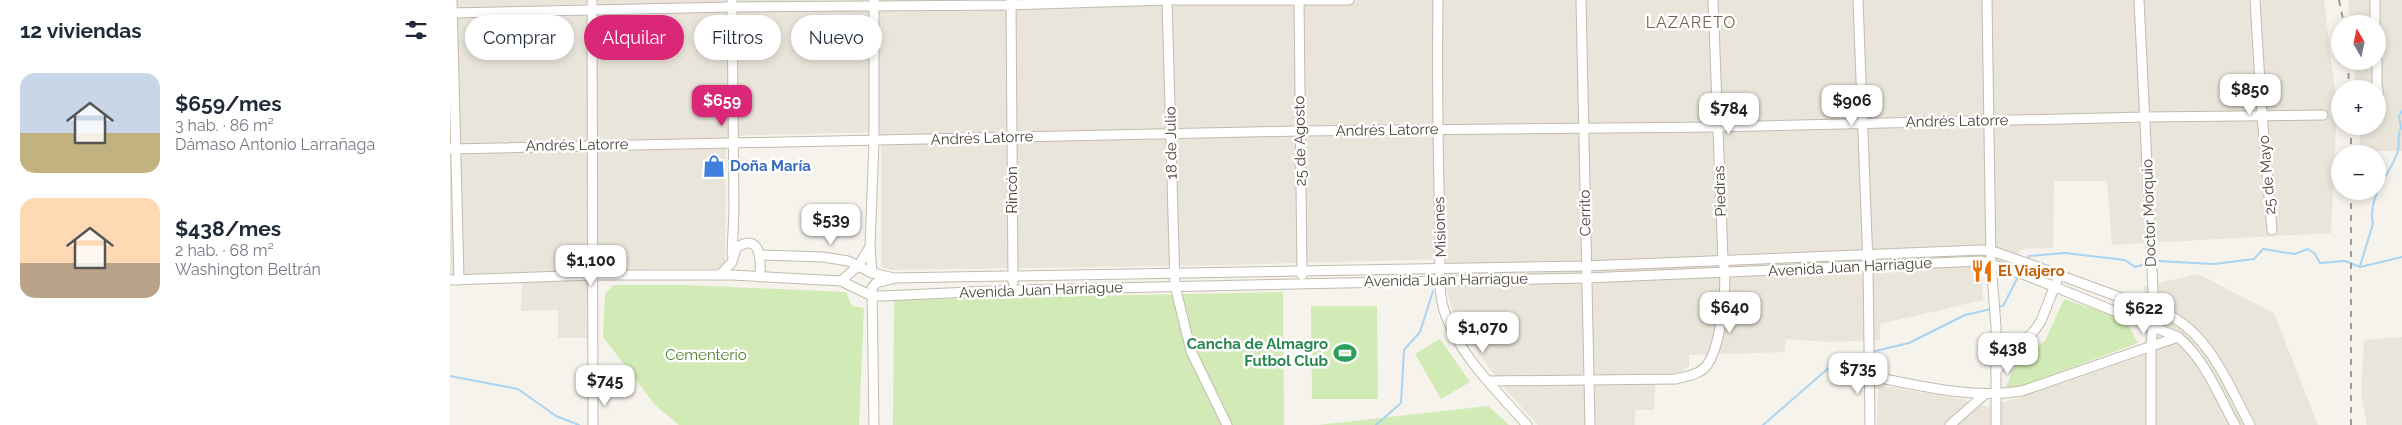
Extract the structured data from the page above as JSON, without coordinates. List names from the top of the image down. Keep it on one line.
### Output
{"streets":{"street":["Andrés Latorre","25 de Agosto","18 de Julio","25 de Mayo","Rincón","Piedras","Cerrito","Doctor Morquio","Misiones","Avenida Juan Harriague"]},"crossings":[["Andrés Latorre","25 de Agosto"],["Andrés Latorre","18 de Julio"],["Andrés Latorre","25 de Mayo"],["Andrés Latorre","Rincón"],["Andrés Latorre","Piedras"],["Andrés Latorre","Cerrito"],["Andrés Latorre","Doctor Morquio"],["Andrés Latorre","Misiones"],["25 de Agosto","Avenida Juan Harriague"],["18 de Julio","Avenida Juan Harriague"],["Rincón","Avenida Juan Harriague"],["Piedras","Cerrito"],["Piedras","Avenida Juan Harriague"],["Cerrito","Avenida Juan Harriague"],["Doctor Morquio","Avenida Juan Harriague"],["Misiones","Avenida Juan Harriague"]],"districts":["LAZARETO"],"parks":["Cementerio"],"places":{"shop":["Doña María"],"restaurant":["El Viajero"],"sports":["Cancha de Almagro Futbol Club"]},"north":"top","page":{"heading":"12 viviendas","map_buttons":["+","−"],"chip":["Comprar","Alquilar","Filtros","Nuevo"],"list":[{"name":"$659/mes","note":"3 hab. · 86 m² · Dámaso Antonio Larrañaga"},{"name":"$438/mes","note":"2 hab. · 68 m² · Washington Beltrán"}],"price":["$850","$659","$906","$784","$539","$1,100","$640","$622","$1,070","$438","$735","$745"]}}
